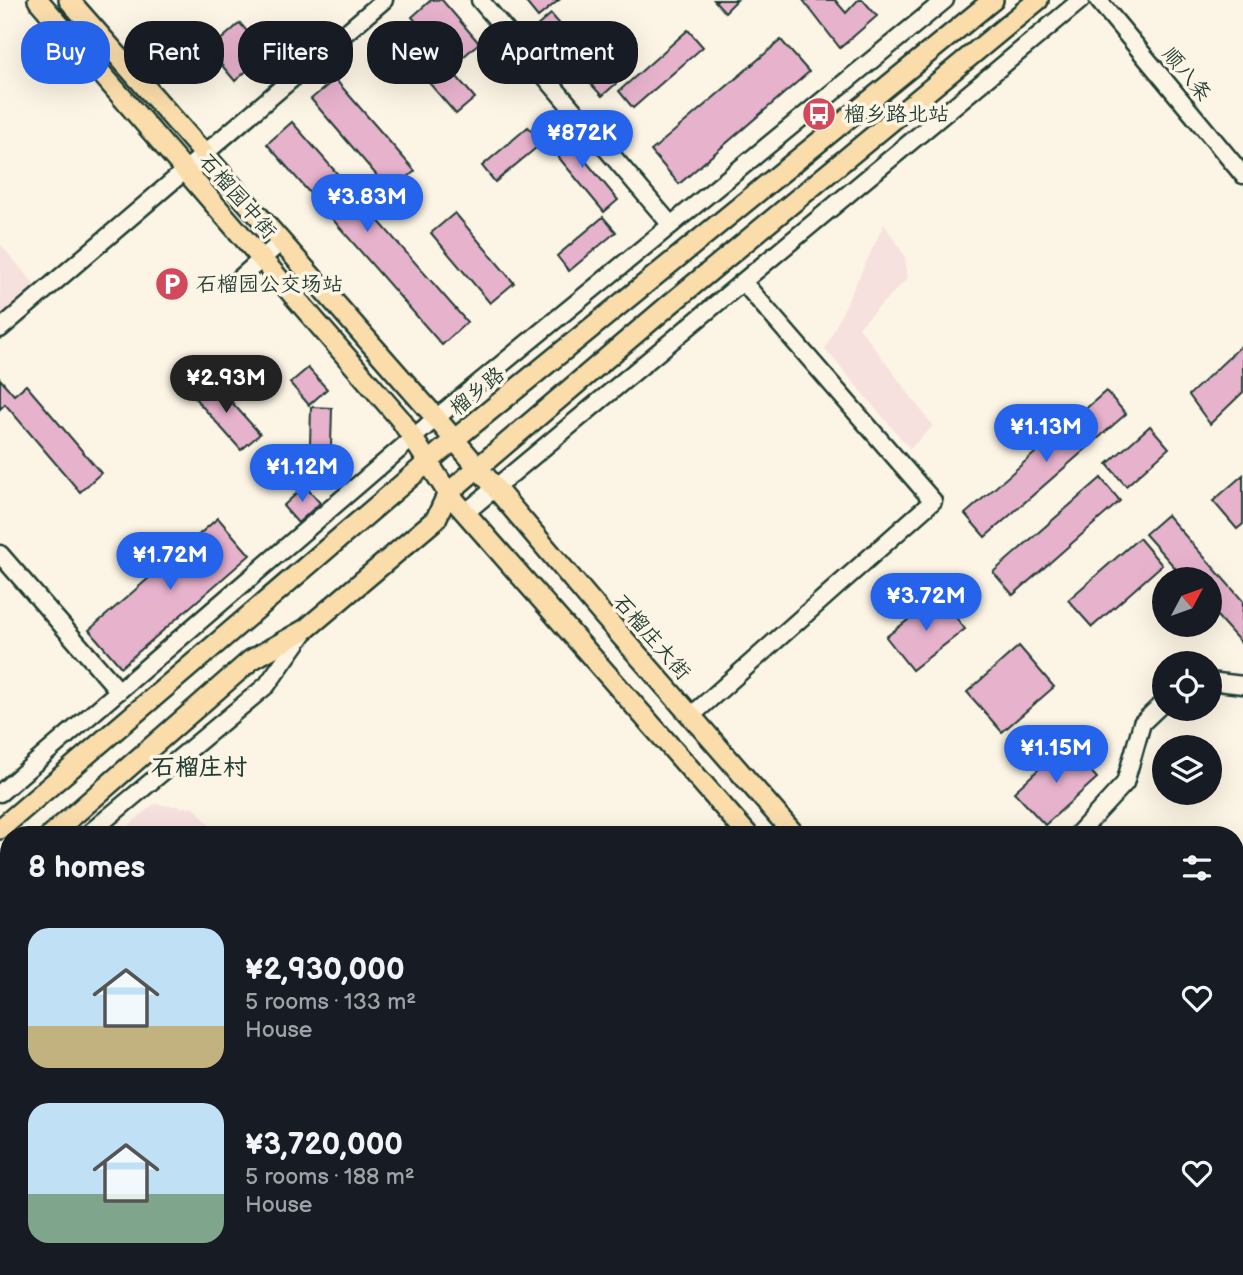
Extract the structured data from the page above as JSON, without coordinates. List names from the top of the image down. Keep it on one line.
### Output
{"streets":{"main road":["石榴园中街","榴乡路","石榴庄大街"],"street":["顺八条"]},"crossings":[["石榴园中街","榴乡路"],["石榴园中街","石榴庄大街"]],"districts":["石榴庄村"],"places":{"bus stop":["榴乡路北站"],"parking":["石榴园公交场站"]},"north":"top right","page":{"chip":["Buy","Rent","Filters","New","Apartment"],"price":["¥872K","¥3.83M","¥2.93M","¥1.13M","¥1.12M","¥1.72M","¥3.72M","¥1.15M"],"heading":"8 homes","list":[{"name":"¥2,930,000","note":"5 rooms · 133 m² · House"},{"name":"¥3,720,000","note":"5 rooms · 188 m² · House"}]}}
